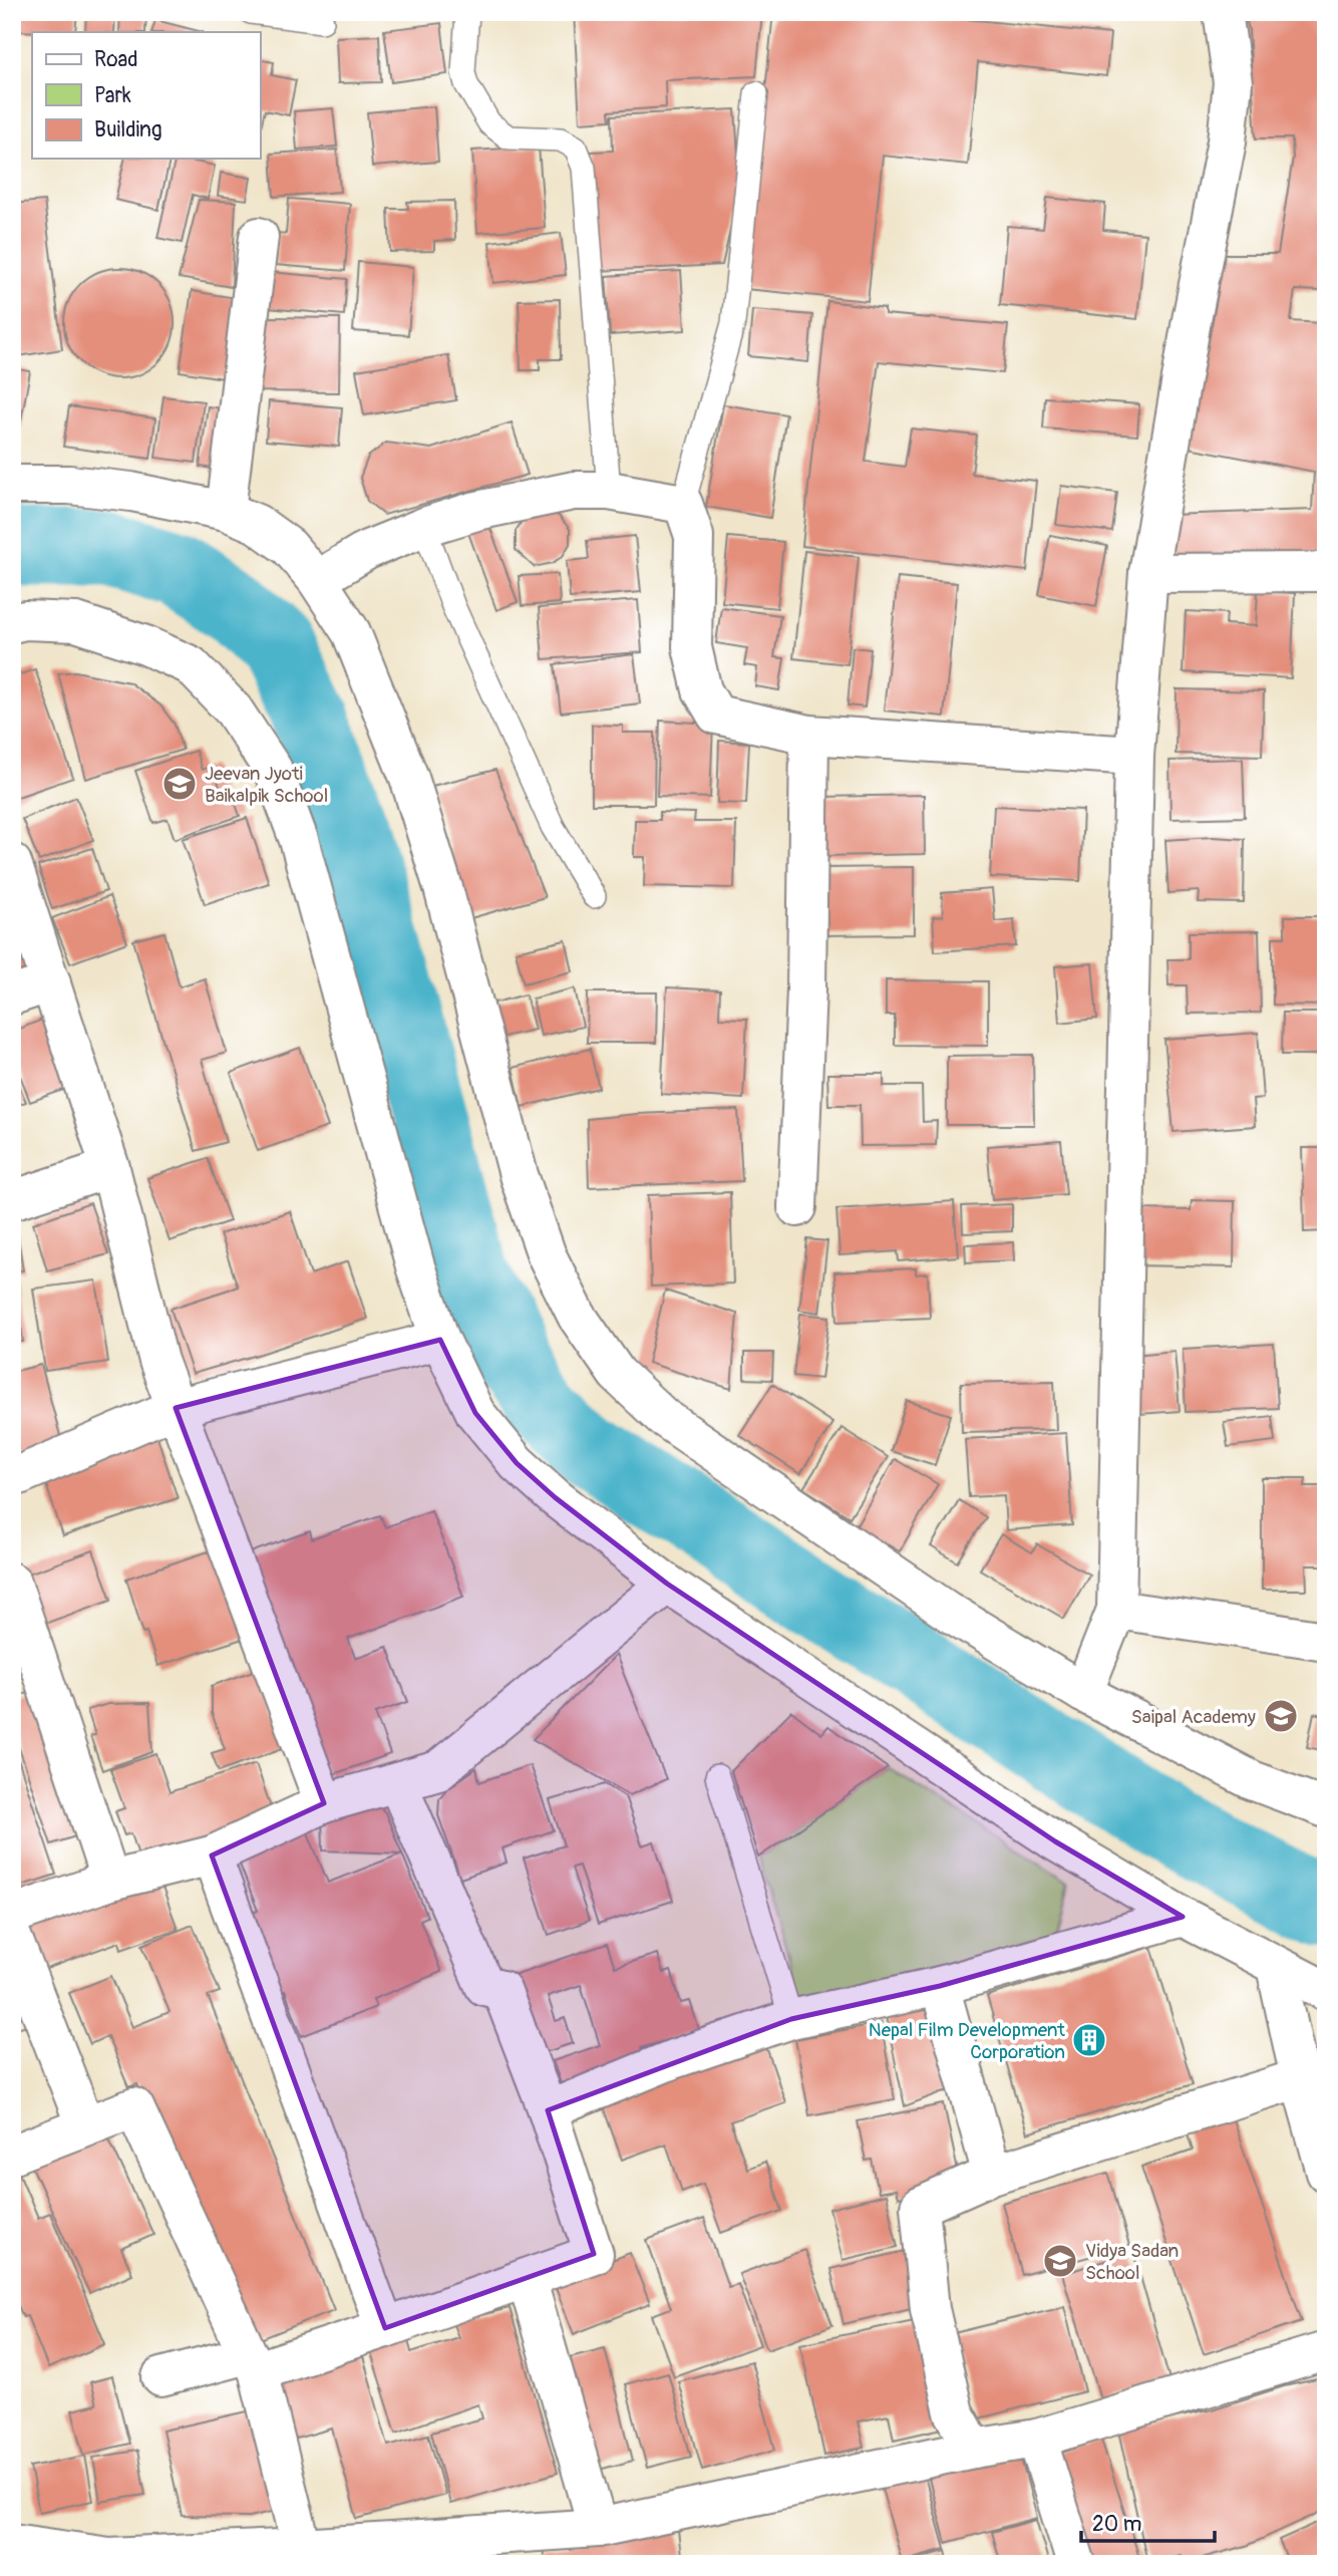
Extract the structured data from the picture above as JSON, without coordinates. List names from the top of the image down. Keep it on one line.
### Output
{"places":{"school or university":["Jeevan Jyoti Baikalpik School","Saipal Academy","Vidya Sadan School"],"building":["Nepal Film Development Corporation"]},"legend":["Road","Park","Building"],"scale_bar":"20 m"}
